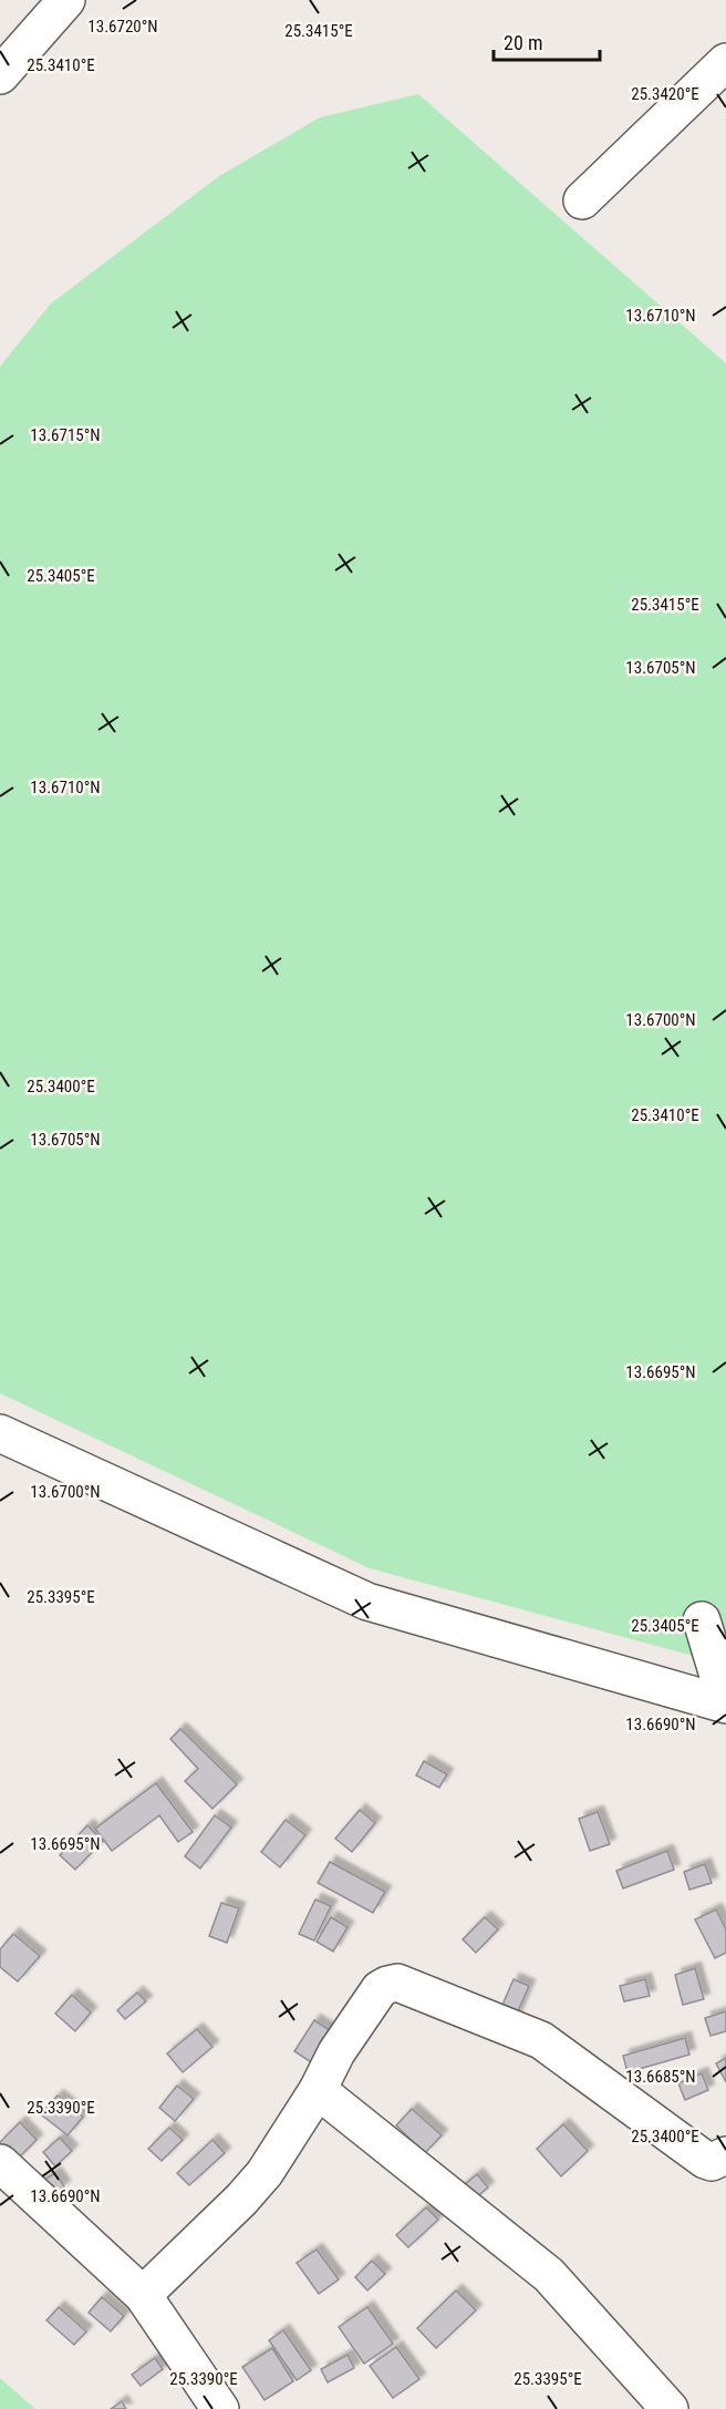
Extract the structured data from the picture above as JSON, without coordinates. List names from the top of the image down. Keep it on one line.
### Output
{"scale_bar":"20 m","coordinates":["13.6720°N","25.3415°E","25.3410°E","25.3420°E","13.6710°N","13.6715°N","25.3405°E","13.6705°N","13.6700°N","25.3400°E","13.6695°N","25.3395°E","13.6690°N","13.6685°N","25.3390°E"]}
